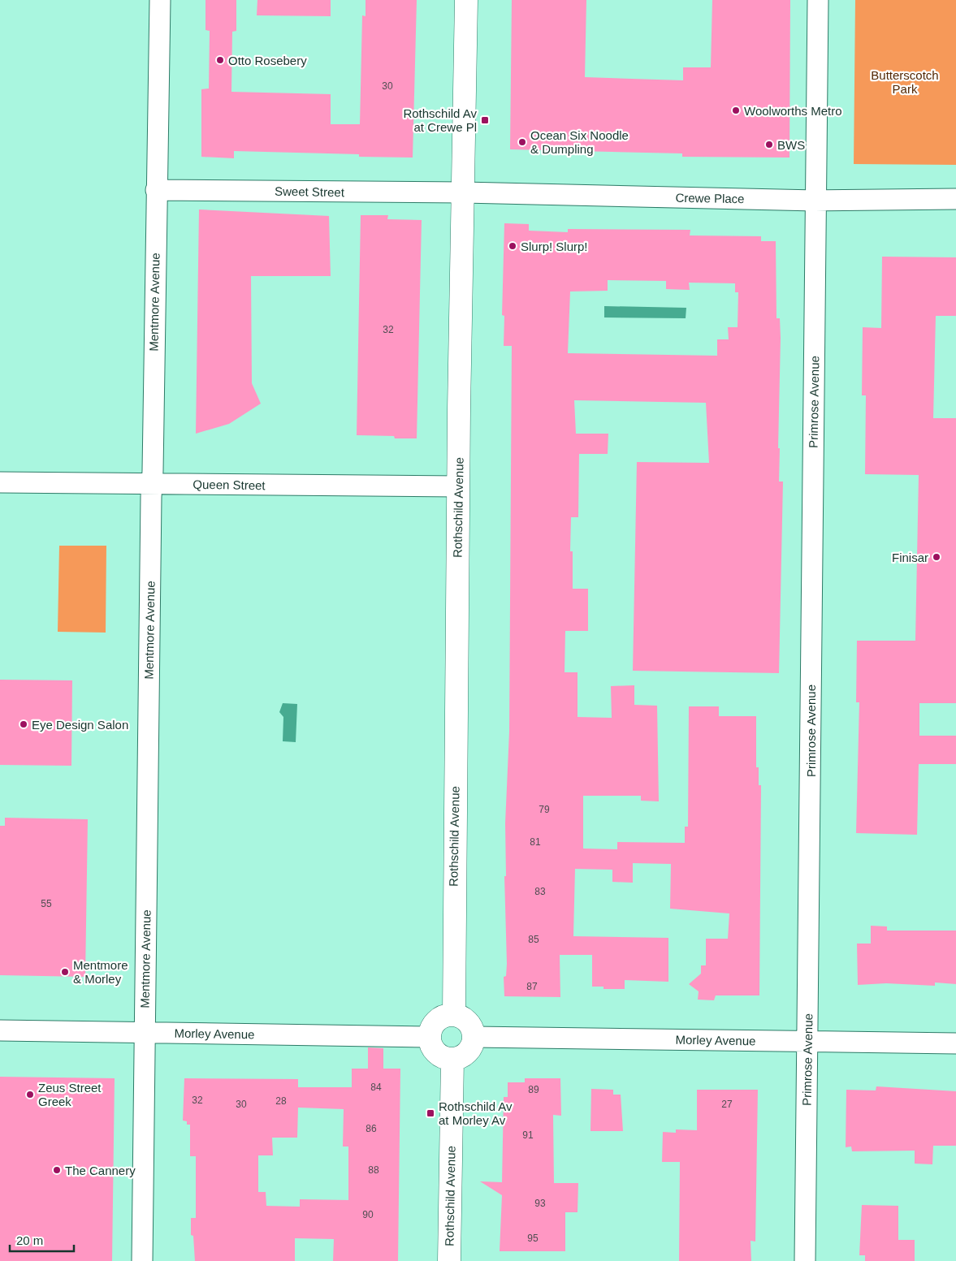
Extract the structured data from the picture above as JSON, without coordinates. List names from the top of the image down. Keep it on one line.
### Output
{"streets":{"street":["Sweet Street","Crewe Place","Mentmore Avenue","Primrose Avenue","Queen Street","Rothschild Avenue","Morley Avenue"]},"crossings":[["Sweet Street","Crewe Place"],["Sweet Street","Mentmore Avenue"],["Sweet Street","Rothschild Avenue"],["Crewe Place","Primrose Avenue"],["Crewe Place","Rothschild Avenue"],["Mentmore Avenue","Queen Street"],["Mentmore Avenue","Morley Avenue"],["Primrose Avenue","Morley Avenue"],["Queen Street","Rothschild Avenue"],["Rothschild Avenue","Morley Avenue"]],"parks":["Butterscotch Park"],"places":{"other":["Otto Rosebery","Woolworths Metro","Ocean Six Noodle & Dumpling","BWS","Slurp! Slurp!","Finisar","Eye Design Salon","Mentmore & Morley","Zeus Street Greek","The Cannery"],"transit":["Rothschild Av at Crewe Pl","Rothschild Av at Morley Av"]},"house_numbers":["30","32","79","81","83","55","85","87","84","89","32","28","30","27","86","91","88","93","90","95"],"scale_bar":"20 m"}
